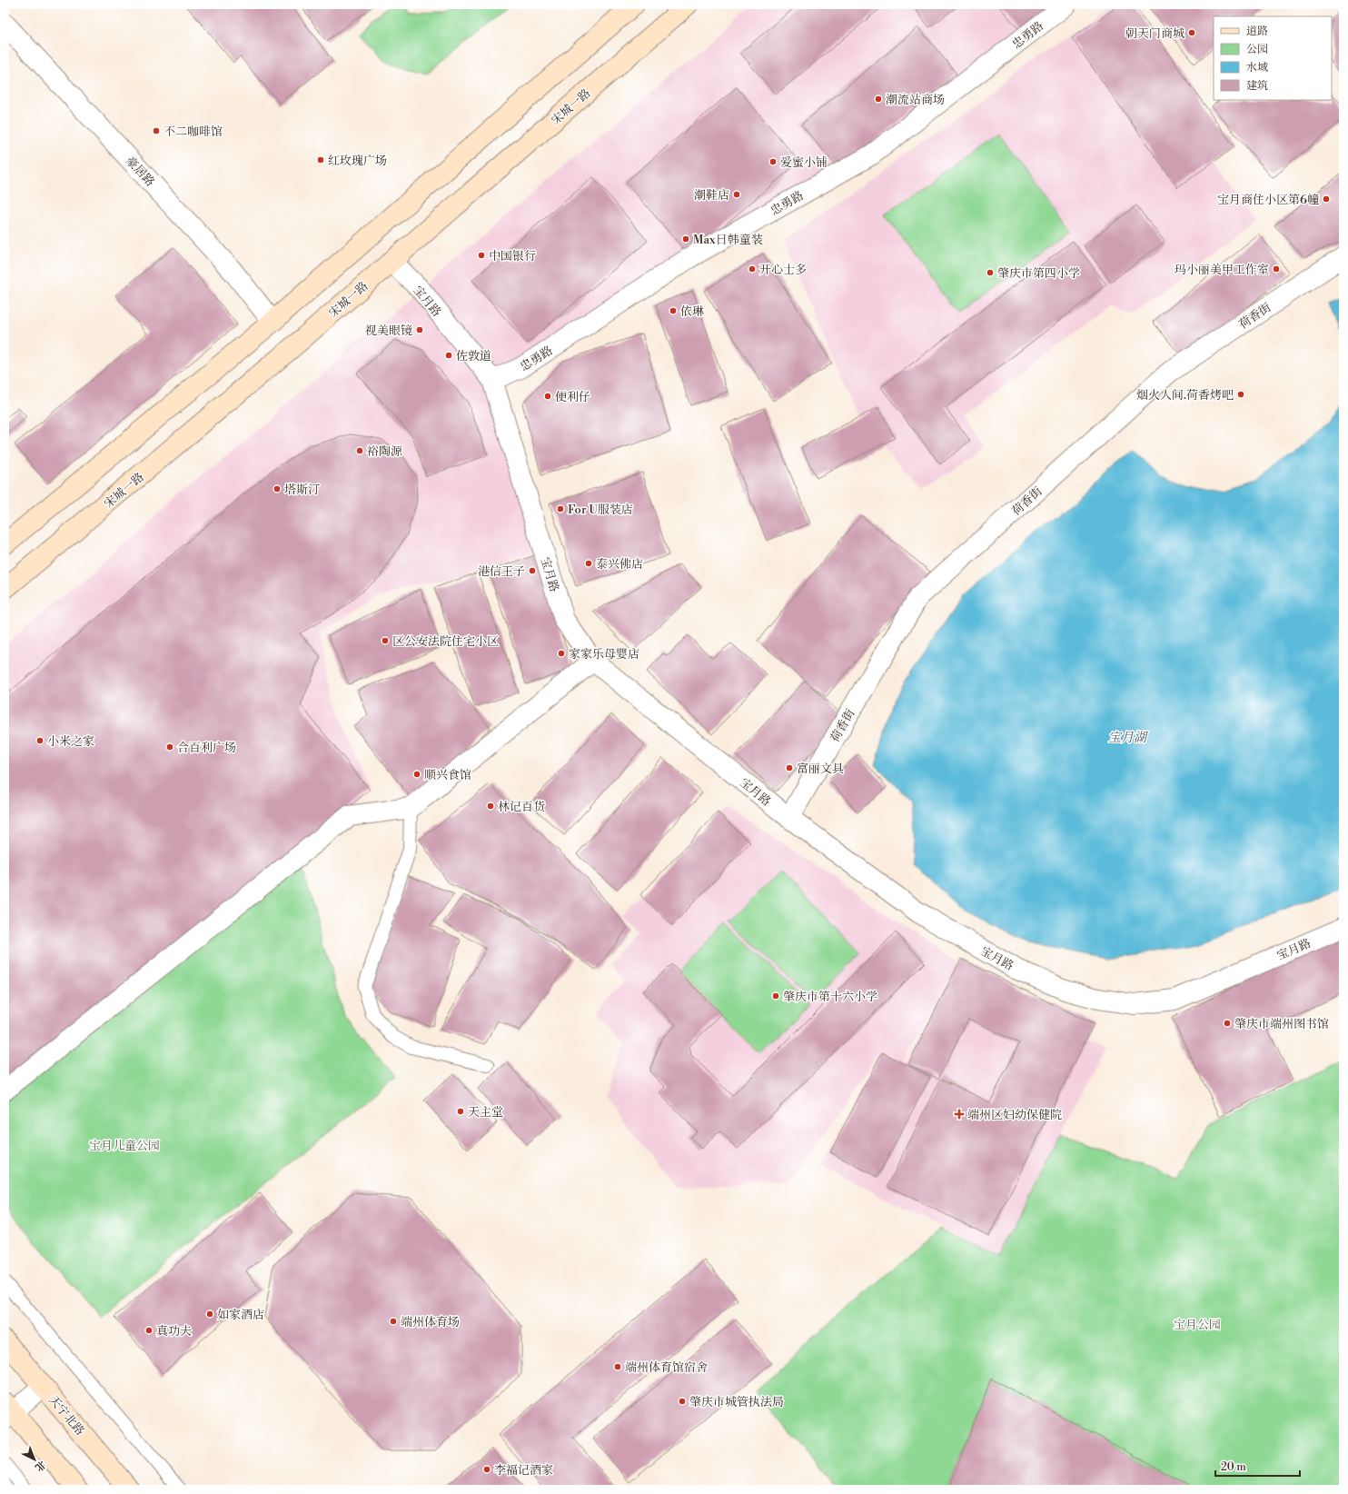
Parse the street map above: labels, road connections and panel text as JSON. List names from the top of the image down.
{
  "streets": {
    "main road": ["宋城一路", "天宁北路"],
    "street": [
      "忠勇路",
      "豪居路",
      "宝月路",
      "荷香街"
    ]
  },
  "crossings": [
    ["忠勇路", "宝月路"],
    ["宋城一路", "宝月路"],
    ["宝月路", "荷香街"]
  ],
  "water": ["宝月湖"],
  "parks": ["宝月儿童公园", "宝月公园"],
  "places": {
    "other": [
      "朝天门商城",
      "潮流站商场",
      "不二咖啡馆",
      "红玫瑰广场",
      "爱蜜小铺",
      "潮鞋店",
      "宝月商住小区第6幢",
      "Max日韩童装",
      "中国银行",
      "开心士多",
      "玛小丽美甲工作室",
      "肇庆市第四小学",
      "依琳",
      "视美眼镜",
      "佐敦道",
      "烟火人间.荷香烤吧",
      "便利仔",
      "裕陶源",
      "塔斯汀",
      "For U服装店",
      "泰兴佛店",
      "港信王子",
      "区公安法院住宅小区",
      "家家乐母婴店",
      "小米之家",
      "合百利广场",
      "富丽文具",
      "顺兴食馆",
      "林记百货",
      "肇庆市第十六小学",
      "肇庆市端州图书馆",
      "天主堂",
      "如家酒店",
      "端州体育场",
      "真功夫",
      "端州体育馆宿舍",
      "肇庆市城管执法局",
      "李福记酒家"
    ],
    "health": ["端州区妇幼保健院"]
  },
  "legend": [
    "道路",
    "公园",
    "水域",
    "建筑"
  ],
  "scale_bar": "20 m",
  "north": "bottom right"
}
